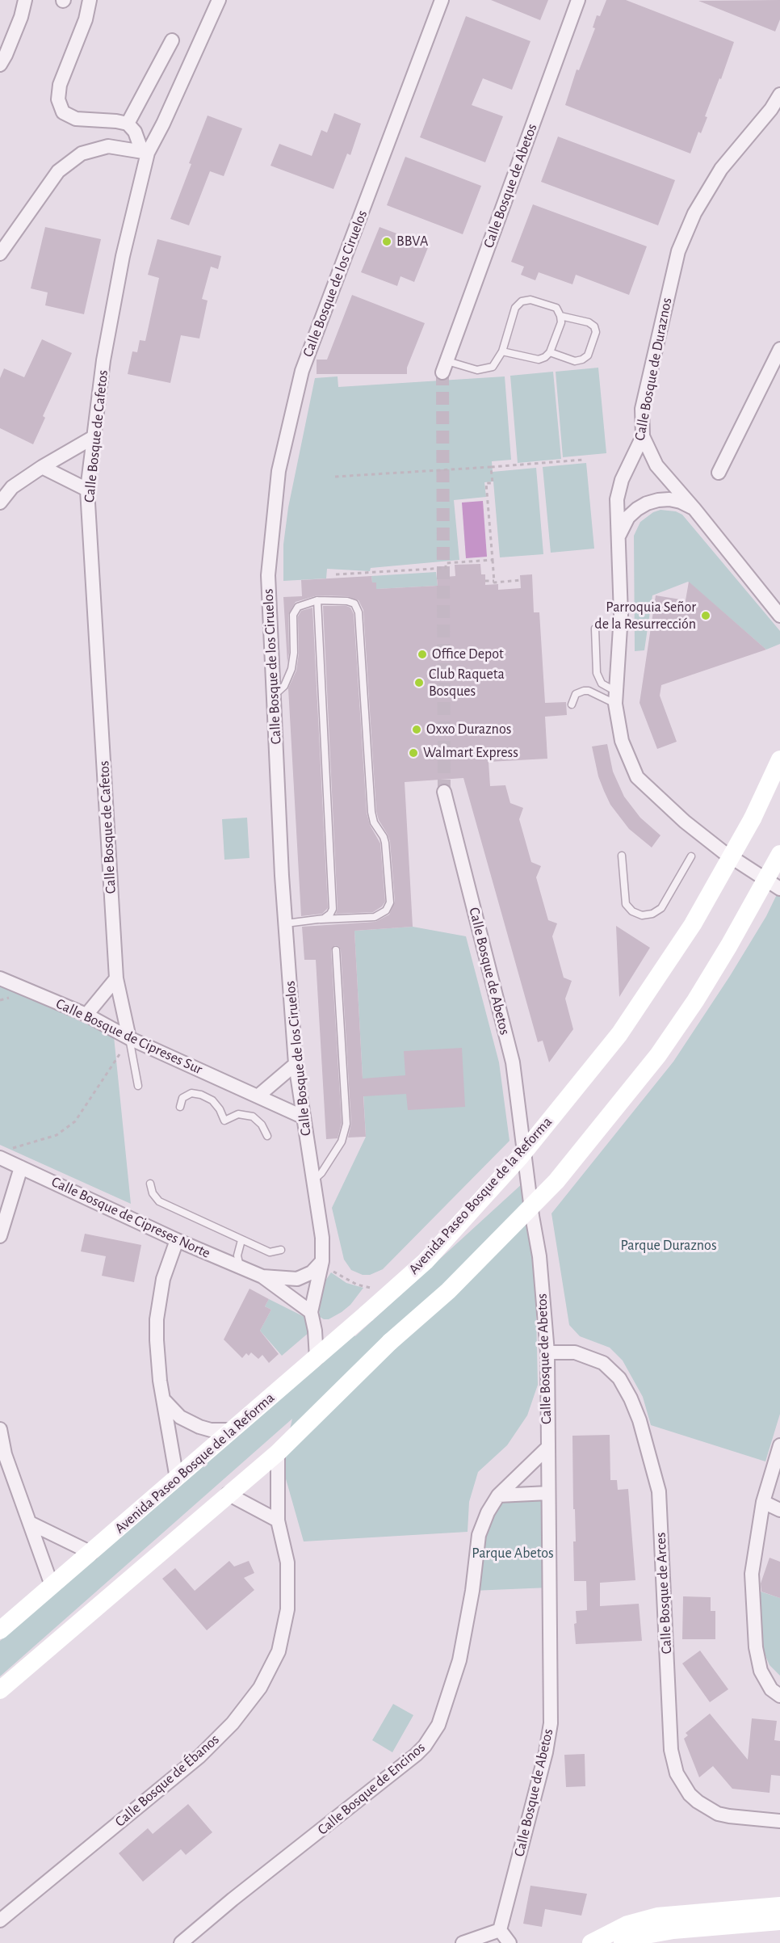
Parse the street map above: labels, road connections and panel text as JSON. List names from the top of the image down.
{
  "streets": {
    "main road": ["Avenida Paseo Bosque de la Reforma"],
    "street": [
      "Calle Bosque de Abetos",
      "Calle Bosque de los Ciruelos",
      "Calle Bosque de Duraznos",
      "Calle Bosque de Cafetos",
      "Calle Bosque de Cipreses Sur",
      "Calle Bosque de Cipreses Norte",
      "Calle Bosque de Arces",
      "Calle Bosque de Ébanos",
      "Calle Bosque de Encinos"
    ]
  },
  "crossings": [
    ["Calle Bosque de Abetos", "Calle Bosque de Arces"],
    ["Calle Bosque de Abetos", "Calle Bosque de Encinos"],
    ["Calle Bosque de los Ciruelos", "Calle Bosque de Cipreses Sur"],
    ["Calle Bosque de los Ciruelos", "Avenida Paseo Bosque de la Reforma"],
    ["Calle Bosque de los Ciruelos", "Calle Bosque de Cipreses Norte"],
    ["Calle Bosque de Cafetos", "Calle Bosque de Cipreses Sur"]
  ],
  "parks": ["Parque Duraznos", "Parque Abetos"],
  "places": [
    "BBVA",
    "Parroquia Señor de la Resurrección",
    "Office Depot",
    "Club Raqueta Bosques",
    "Oxxo Duraznos",
    "Walmart Express"
  ]
}
